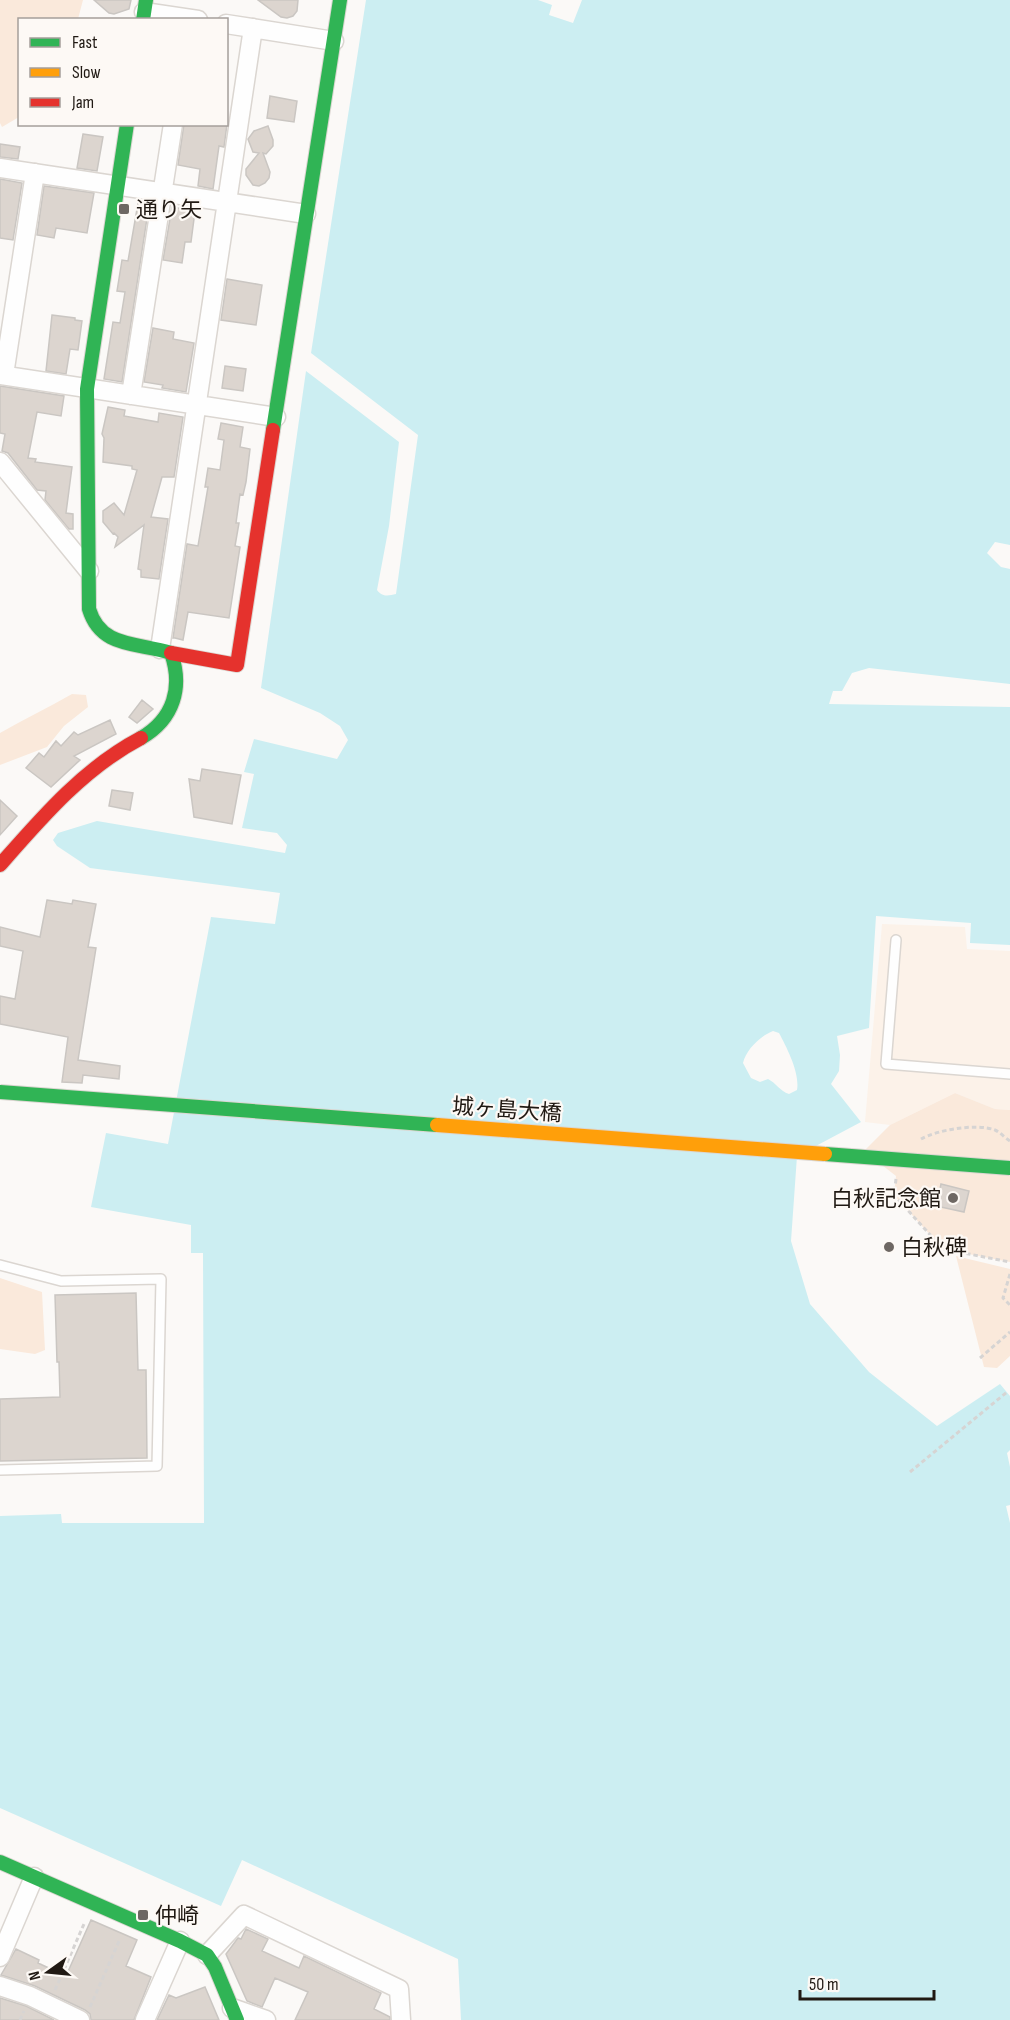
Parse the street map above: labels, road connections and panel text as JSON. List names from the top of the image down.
{
  "streets": {
    "street": ["城ヶ島大橋"]
  },
  "places": {
    "transit": ["通り矢", "仲崎"],
    "other": ["白秋記念館", "白秋碑"]
  },
  "legend": ["Fast", "Slow", "Jam"],
  "scale_bar": "50 m",
  "north": "left"
}
